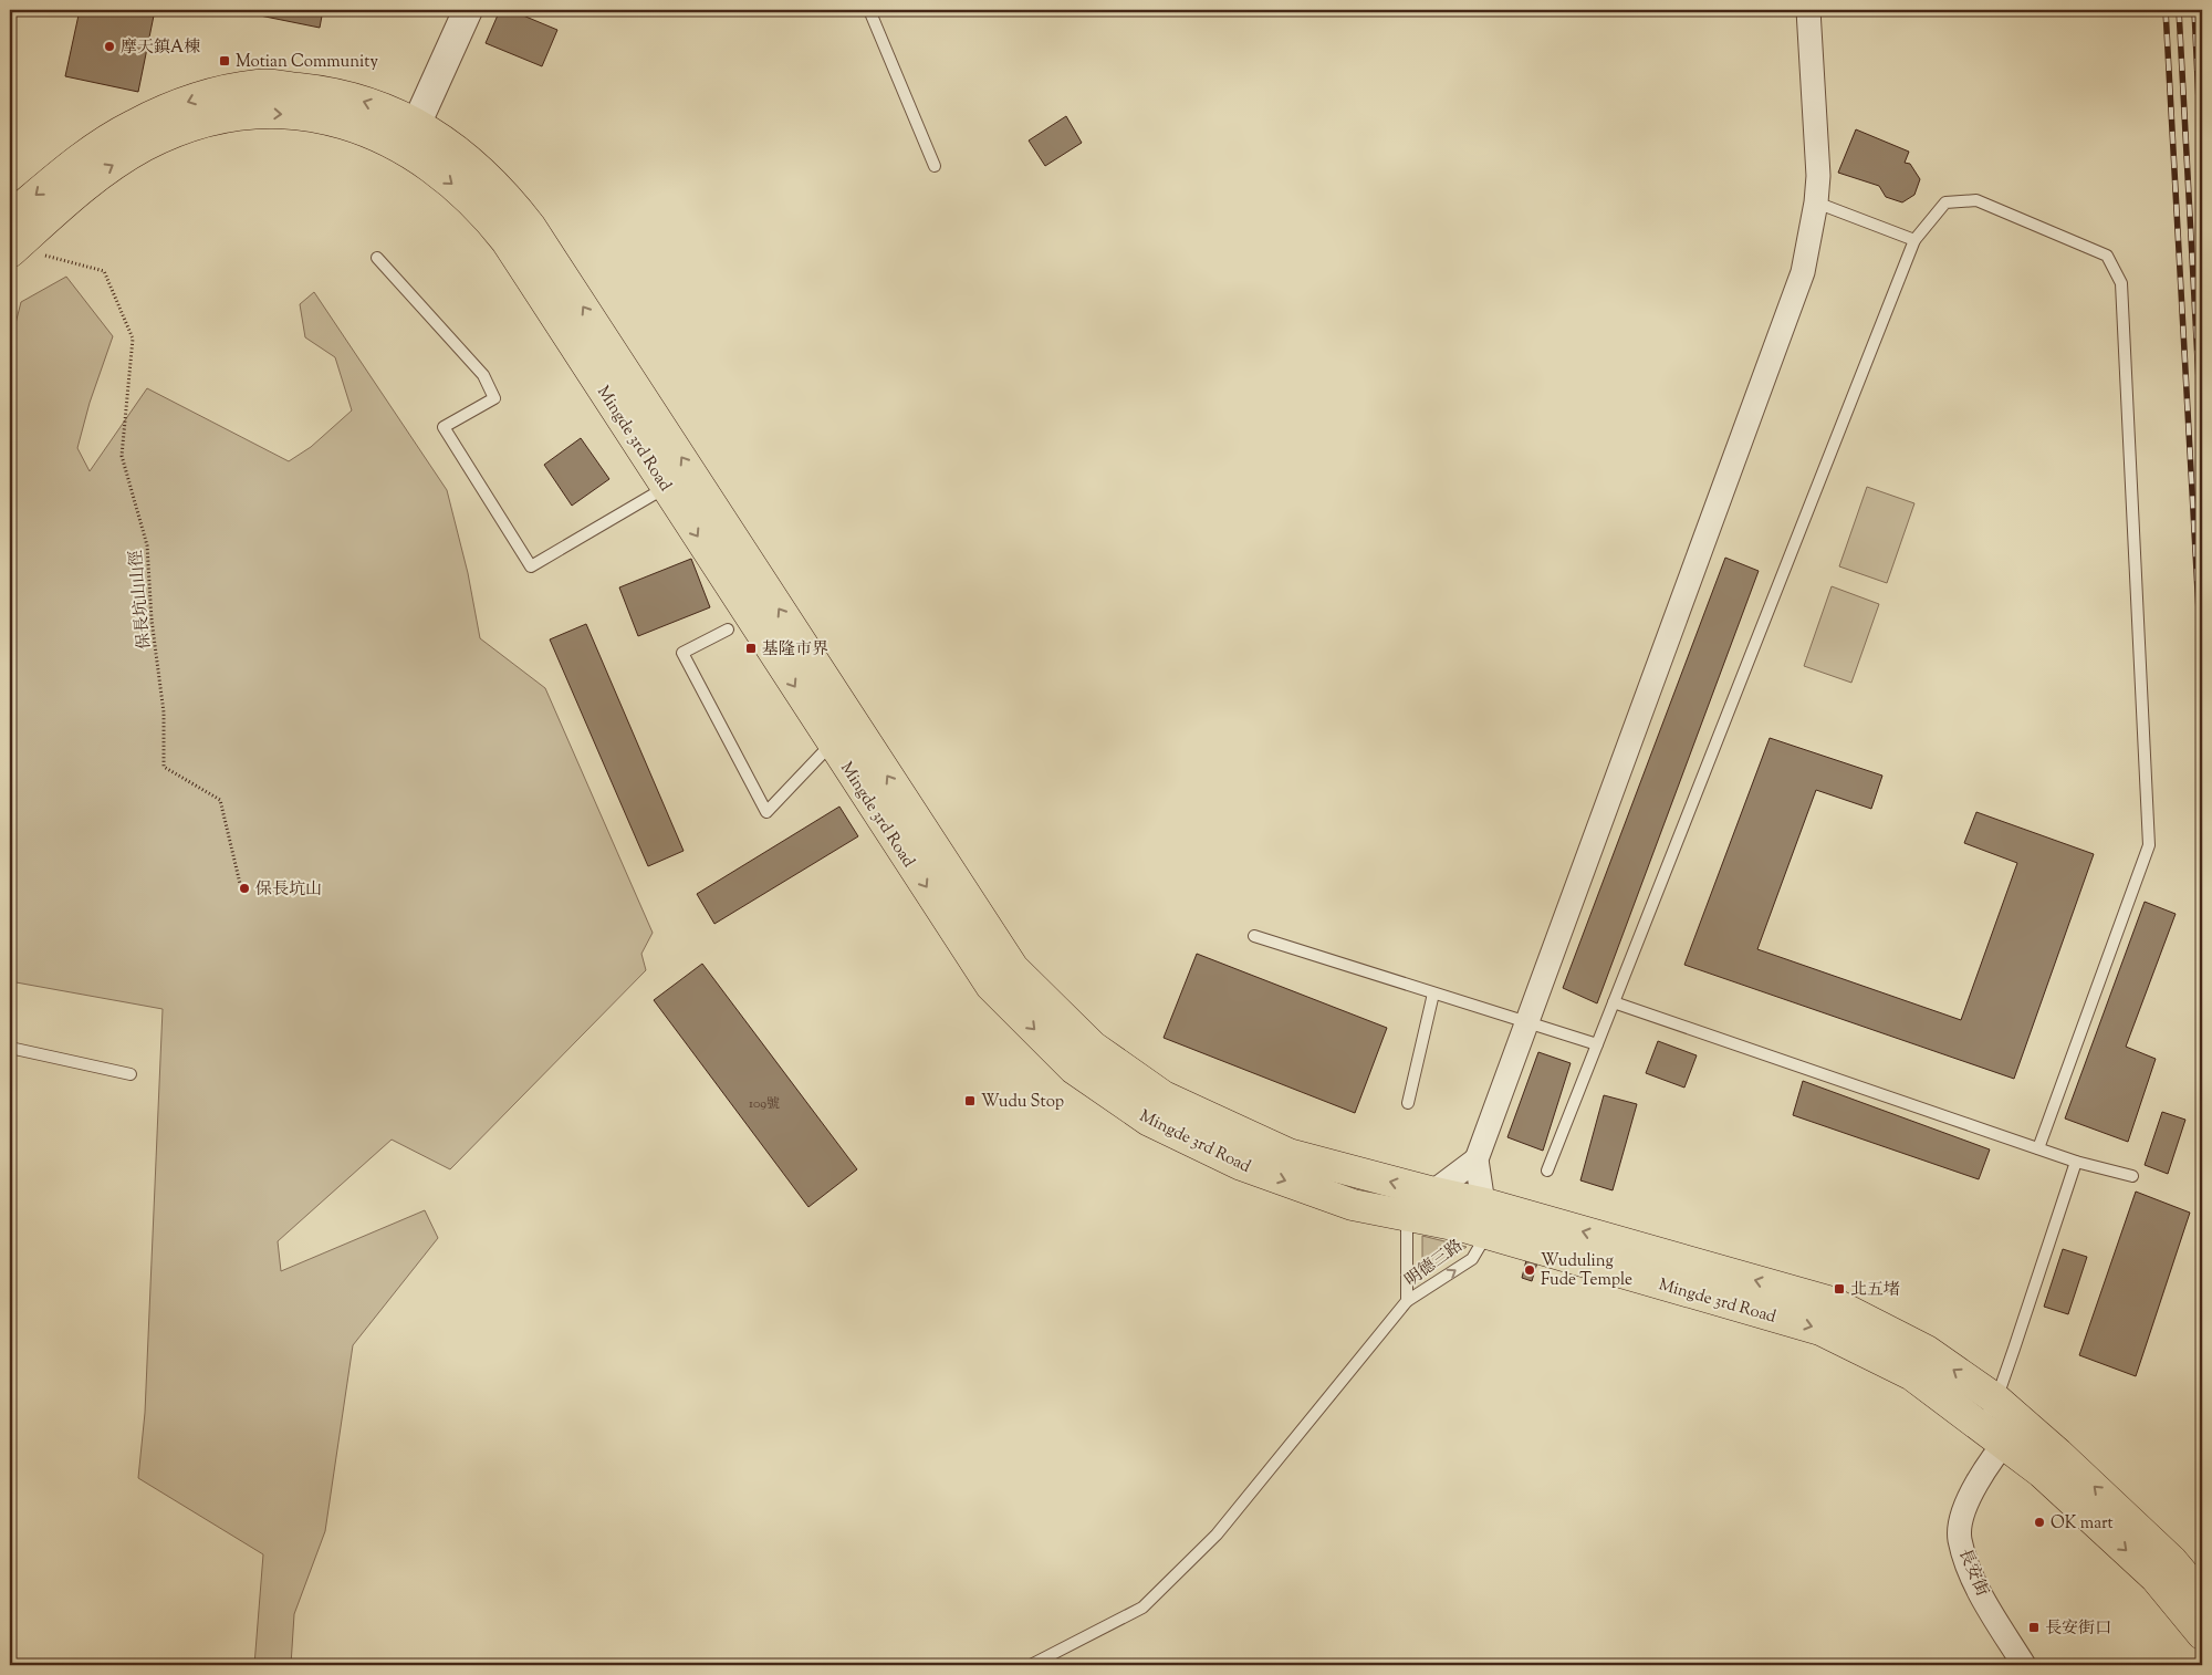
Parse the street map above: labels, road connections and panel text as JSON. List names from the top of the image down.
{
  "streets": {
    "main road": ["Mingde 3rd Road"],
    "street": ["長安街"],
    "lane": ["明德三路"],
    "path": ["保長坑山山徑"]
  },
  "crossings": [
    ["Mingde 3rd Road", "明德三路"],
    ["Mingde 3rd Road", "長安街"]
  ],
  "one_way": ["明德三路"],
  "places": {
    "other": [
      "摩天鎮A棟",
      "保長坑山",
      "Wuduling Fude Temple",
      "OK mart"
    ],
    "transit": [
      "Motian Community",
      "基隆市界",
      "Wudu Stop",
      "北五堵",
      "長安街口"
    ]
  },
  "house_numbers": ["109號"]
}
